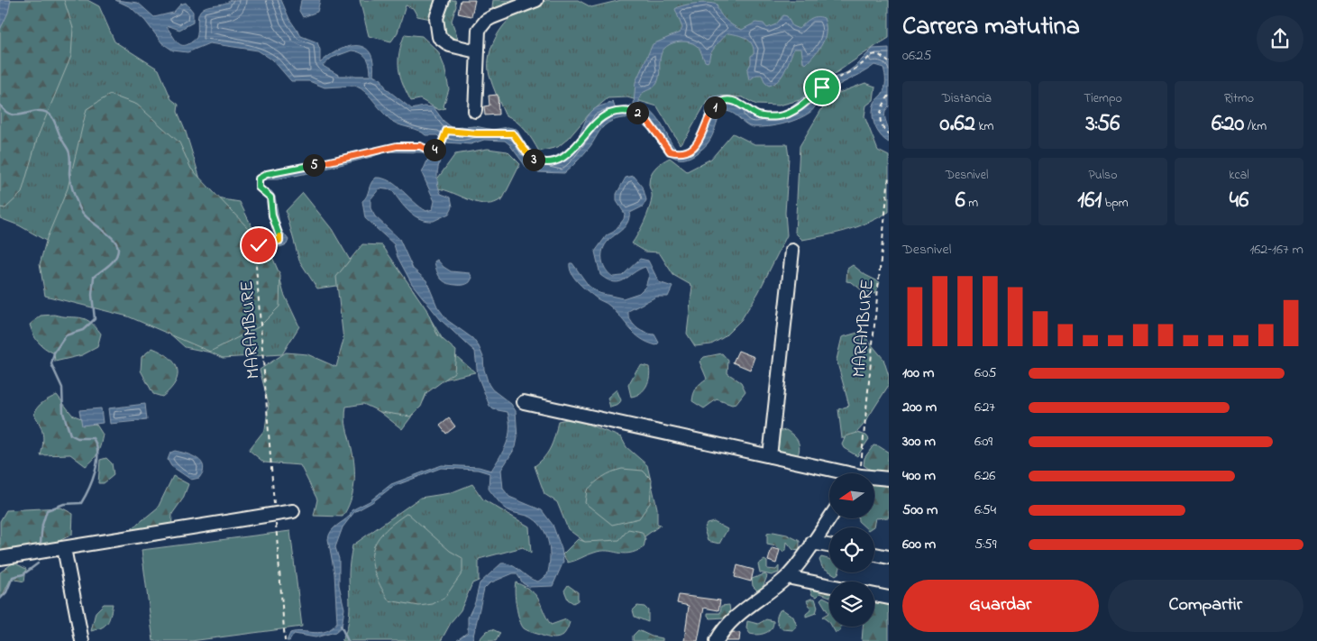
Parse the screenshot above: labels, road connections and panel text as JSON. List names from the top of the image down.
{
  "streets": {
    "path": ["MARAMBURE"]
  },
  "north": "left",
  "page": {
    "heading": ["Carrera matutina", "06:25"],
    "stats": [
      ["Distancia", "0.62 km"],
      ["Tiempo", "3:56"],
      ["Ritmo", "6:20 /km"],
      ["Desnivel", "6 m"],
      ["Pulso", "161 bpm"],
      ["kcal", "46"]
    ],
    "pins": [
      "1",
      "2",
      "4",
      "3",
      "5"
    ],
    "chart": ["Desnivel", "162–167 m"],
    "list": [
      {
        "name": "100 m",
        "note": "6:05"
      },
      {
        "name": "200 m",
        "note": "6:27"
      },
      {
        "name": "300 m",
        "note": "6:09"
      },
      {
        "name": "400 m",
        "note": "6:26"
      },
      {
        "name": "500 m",
        "note": "6:54"
      },
      {
        "name": "600 m",
        "note": "5:59"
      }
    ],
    "buttons": ["Guardar", "Compartir"]
  }
}
